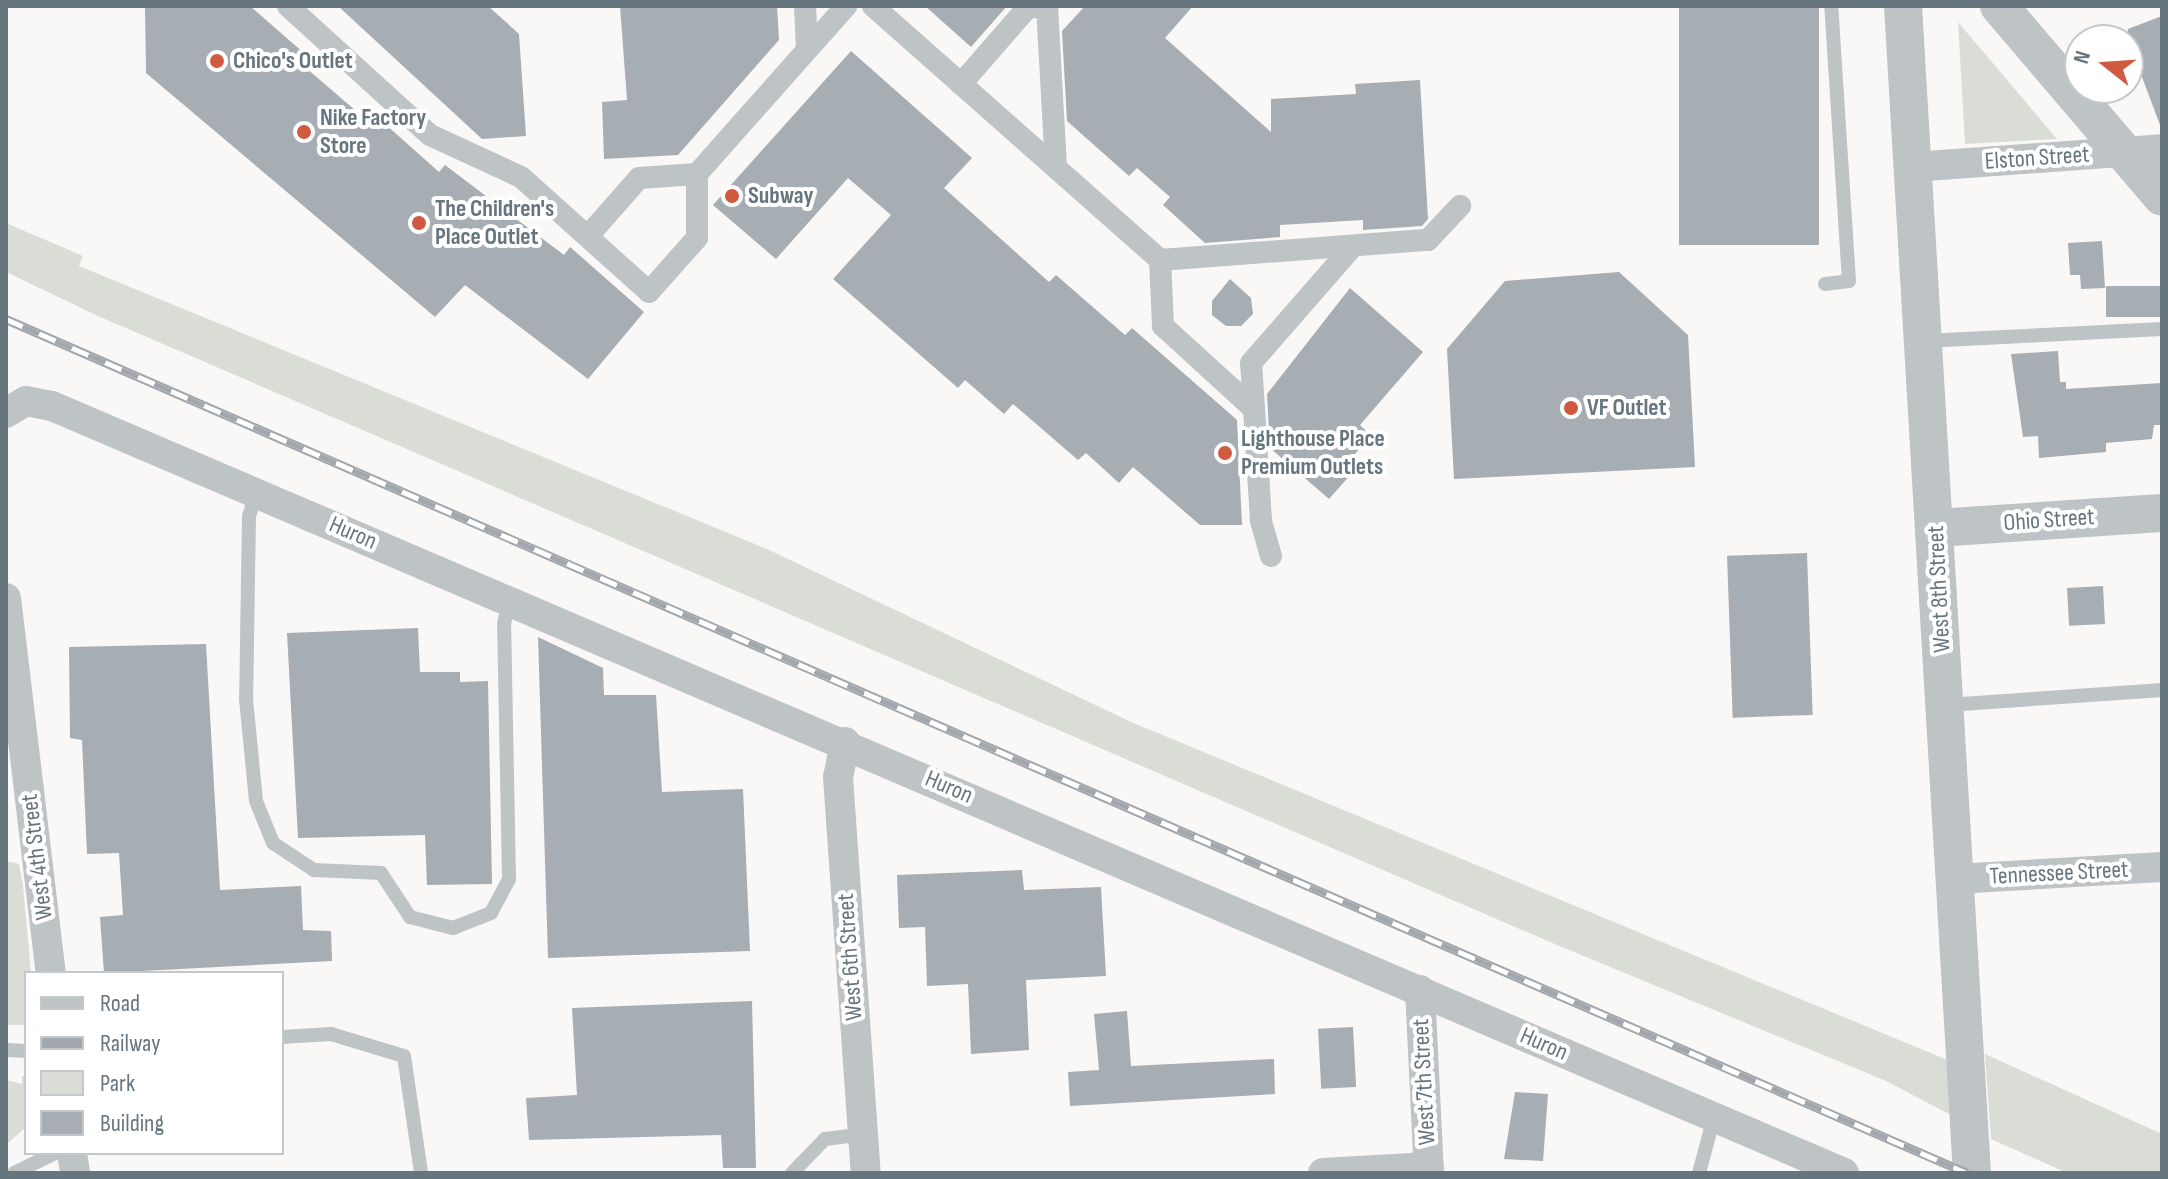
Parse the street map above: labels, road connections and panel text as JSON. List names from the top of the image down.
{
  "streets": {
    "street": [
      "Elston Street",
      "Ohio Street",
      "Huron",
      "West 8th Street",
      "West 4th Street",
      "Tennessee Street",
      "West 6th Street",
      "West 7th Street"
    ]
  },
  "crossings": [
    ["Elston Street", "West 8th Street"],
    ["Ohio Street", "West 8th Street"],
    ["Huron", "West 6th Street"],
    ["Huron", "West 7th Street"],
    ["West 8th Street", "Tennessee Street"]
  ],
  "places": [
    "Chico's Outlet",
    "Nike Factory Store",
    "Subway",
    "The Children's Place Outlet",
    "VF Outlet",
    "Lighthouse Place Premium Outlets"
  ],
  "legend": [
    "Road",
    "Railway",
    "Park",
    "Building"
  ],
  "north": "left"
}
